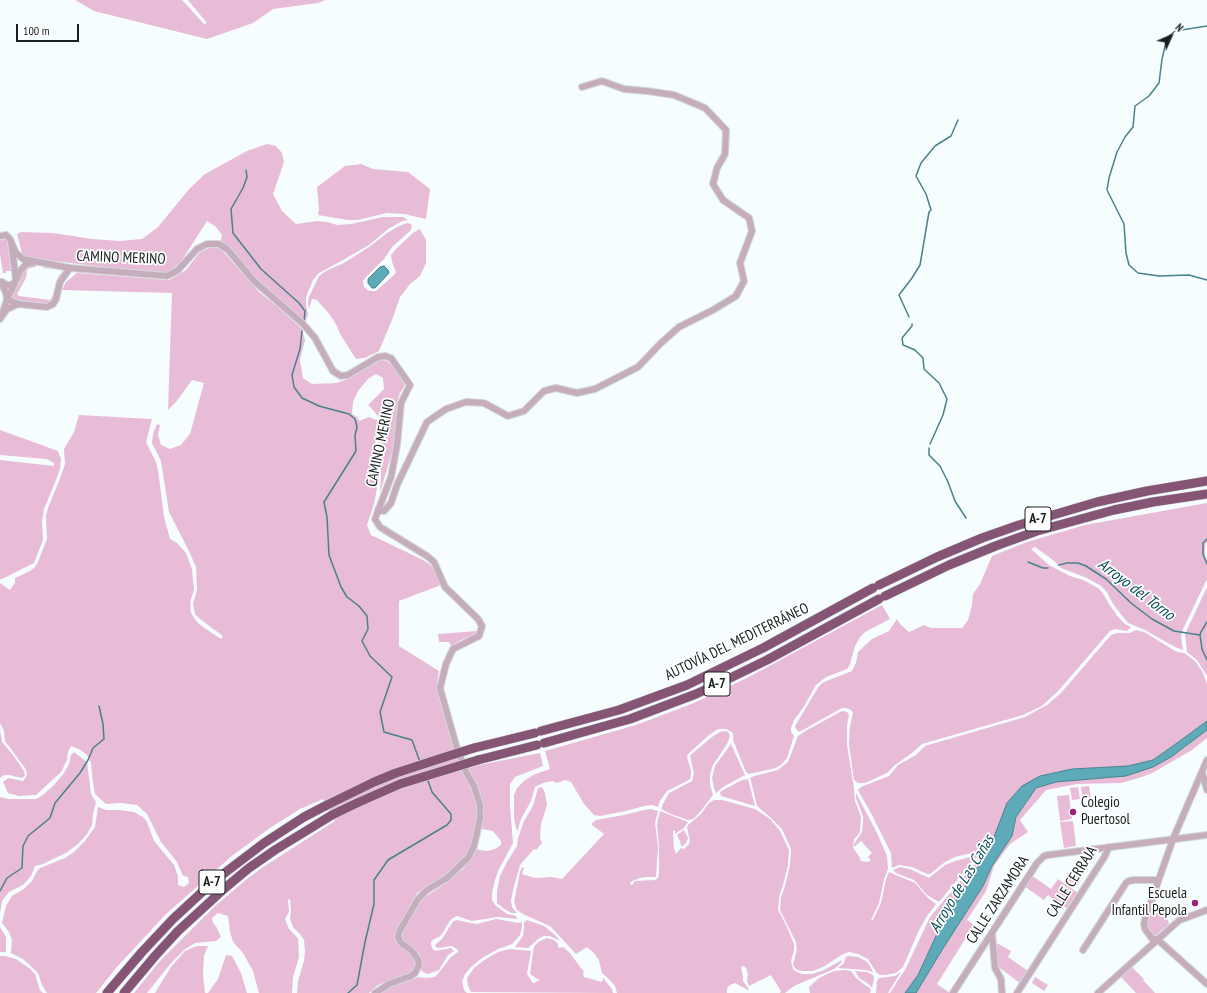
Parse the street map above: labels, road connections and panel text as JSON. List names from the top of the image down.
{
  "streets": {
    "highway": ["A-7", "AUTOVÍA DEL MEDITERRÁNEO"],
    "street": ["CAMINO MERINO", "CALLE CERRAJA", "CALLE ZARZAMORA"]
  },
  "crossings": [
    ["CALLE CERRAJA", "CALLE ZARZAMORA"]
  ],
  "water": ["Arroyo del Torno", "Arroyo de Las Cañas"],
  "places": ["Colegio Puertosol", "Escuela Infantil Pepola"],
  "scale_bar": "100 m",
  "north": "top right"
}
